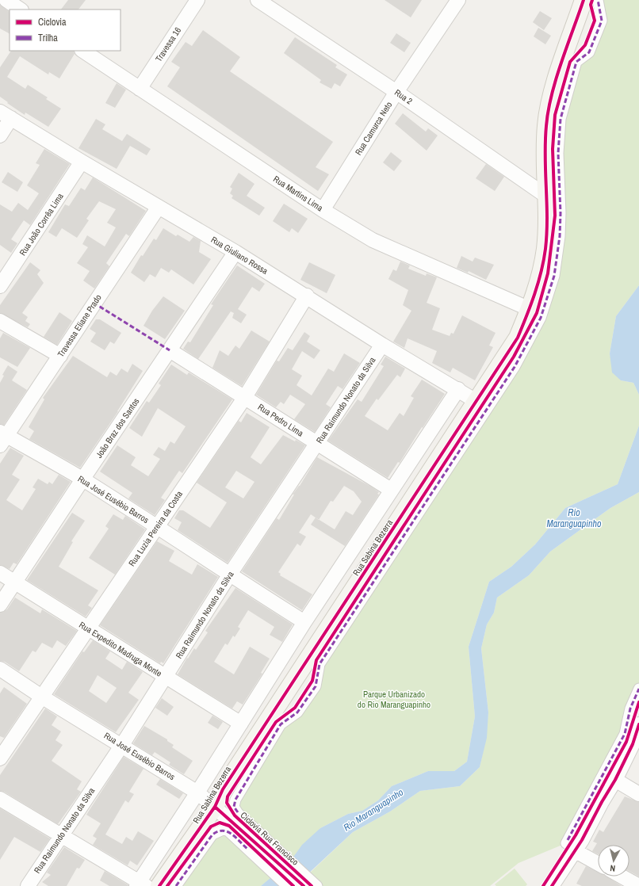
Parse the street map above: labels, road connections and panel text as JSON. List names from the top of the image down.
{
  "streets": {
    "main road": ["Rua Sabina Bezerra"],
    "street": [
      "Travessa 16",
      "Rua 2",
      "Rua Camurca Neto",
      "Rua Martins Lima",
      "Rua João Corrêa Lima",
      "Rua Giuliano Rossa",
      "Travessa Eliane Prado",
      "Rua Raimundo Nonato da Silva",
      "Rua Pedro Lima",
      "João Braz dos Santos",
      "Rua José Eusébio Barros",
      "Rua Luzia Pereira da Costa",
      "Rua Expedito Madruga Monte"
    ],
    "cycle path": ["Ciclovia Rua Francisco"]
  },
  "crossings": [
    ["Travessa 16", "Rua Martins Lima"],
    ["Rua 2", "Rua Camurca Neto"],
    ["Rua 2", "Rua Sabina Bezerra"],
    ["Rua Camurca Neto", "Rua Martins Lima"],
    ["Rua Martins Lima", "Rua Sabina Bezerra"],
    ["Rua João Corrêa Lima", "Rua Giuliano Rossa"],
    ["Rua Giuliano Rossa", "Travessa Eliane Prado"],
    ["Rua Giuliano Rossa", "Rua Raimundo Nonato da Silva"],
    ["Rua Giuliano Rossa", "João Braz dos Santos"],
    ["Rua Giuliano Rossa", "Rua Luzia Pereira da Costa"],
    ["Rua Giuliano Rossa", "Rua Sabina Bezerra"],
    ["Travessa Eliane Prado", "Rua José Eusébio Barros"],
    ["Rua Raimundo Nonato da Silva", "Rua Pedro Lima"],
    ["Rua Raimundo Nonato da Silva", "Rua José Eusébio Barros"],
    ["Rua Raimundo Nonato da Silva", "Rua Expedito Madruga Monte"],
    ["Rua Pedro Lima", "João Braz dos Santos"],
    ["Rua Pedro Lima", "Rua Luzia Pereira da Costa"],
    ["João Braz dos Santos", "Rua José Eusébio Barros"],
    ["João Braz dos Santos", "Rua Expedito Madruga Monte"],
    ["Rua José Eusébio Barros", "Rua Luzia Pereira da Costa"],
    ["Rua José Eusébio Barros", "Rua Sabina Bezerra"],
    ["Rua Luzia Pereira da Costa", "Rua Expedito Madruga Monte"]
  ],
  "water": ["Rio Maranguapinho"],
  "parks": ["Parque Urbanizado do Rio Maranguapinho"],
  "legend": ["Ciclovia", "Trilha"],
  "north": "bottom"
}
